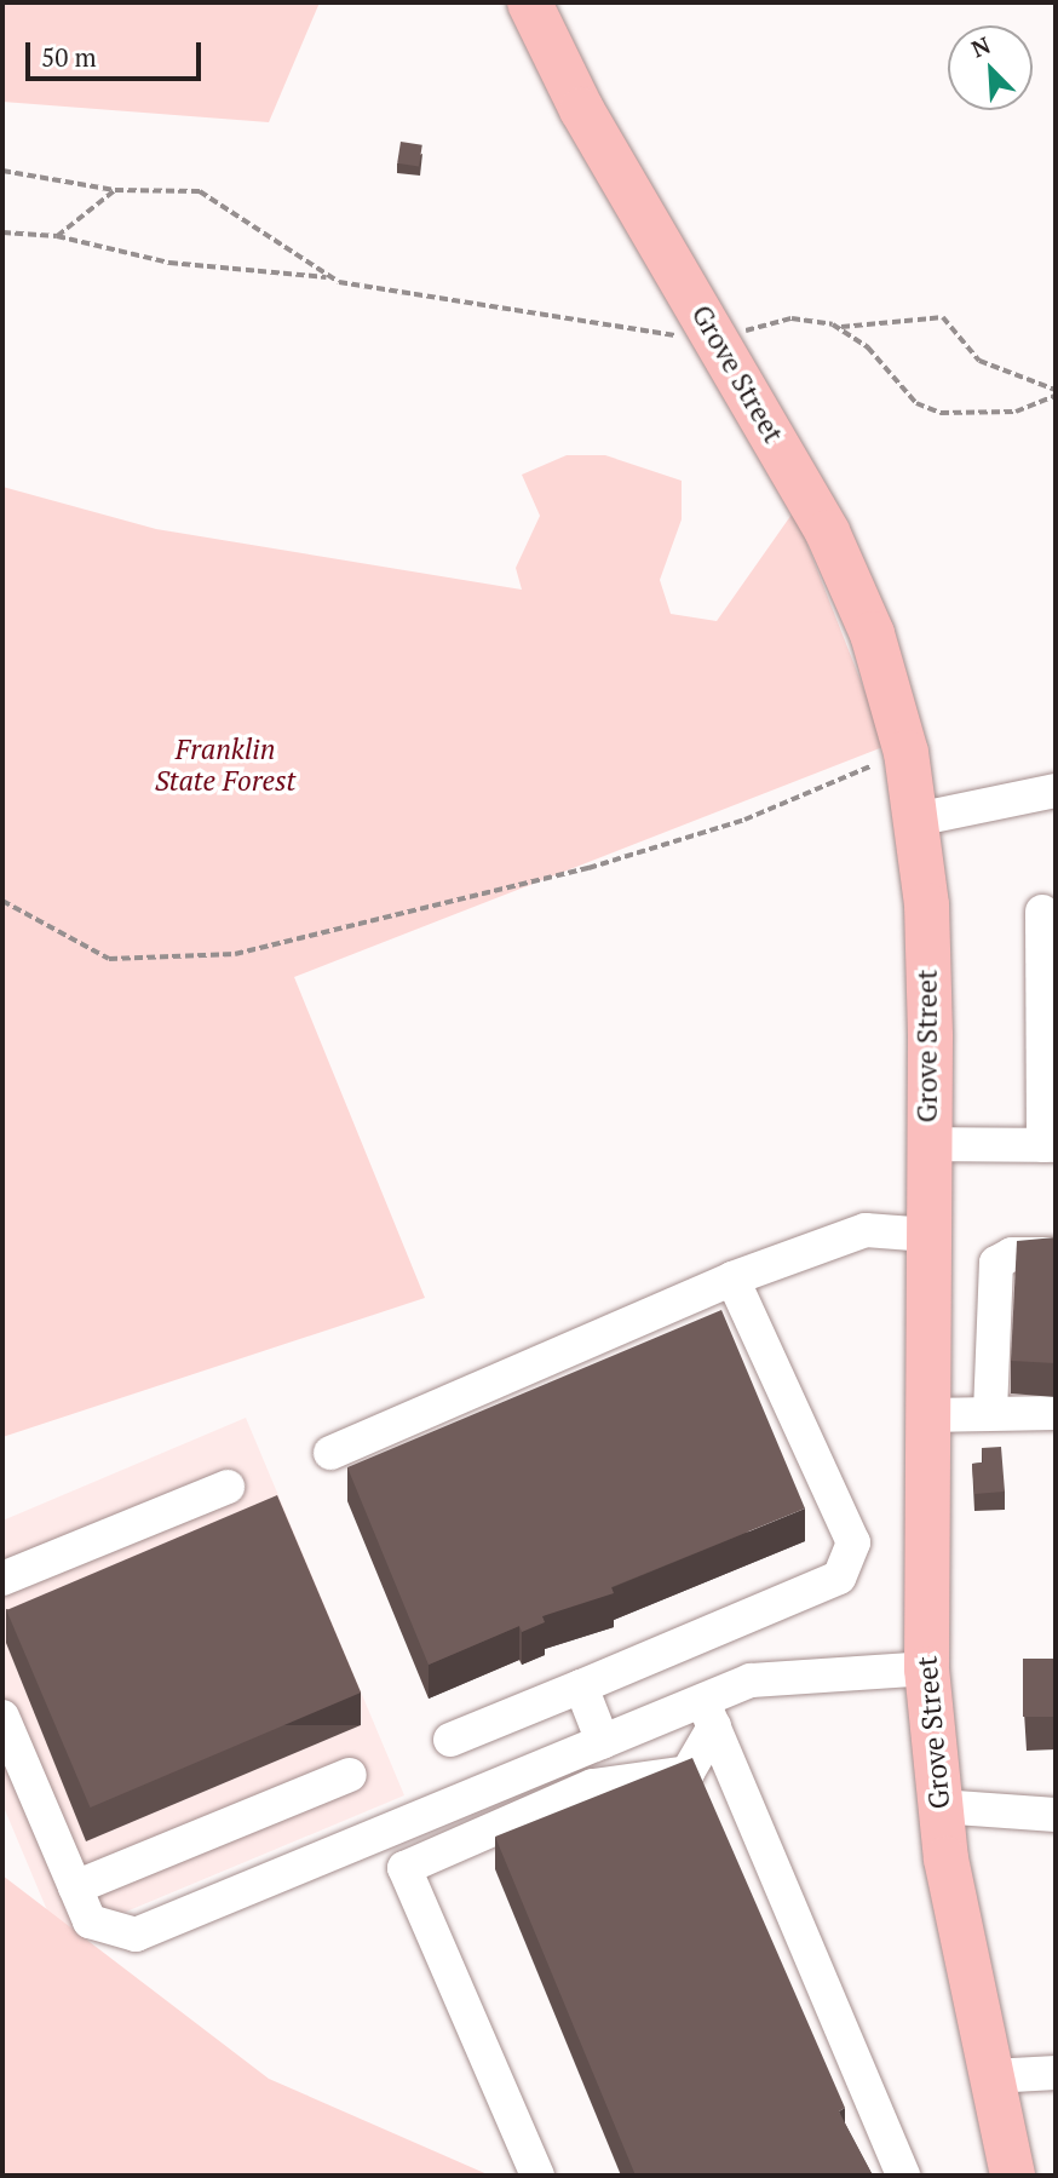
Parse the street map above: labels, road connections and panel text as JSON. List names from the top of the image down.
{
  "streets": {
    "main road": ["Grove Street"]
  },
  "parks": ["Franklin State Forest"],
  "scale_bar": "50 m",
  "north": "top left"
}
